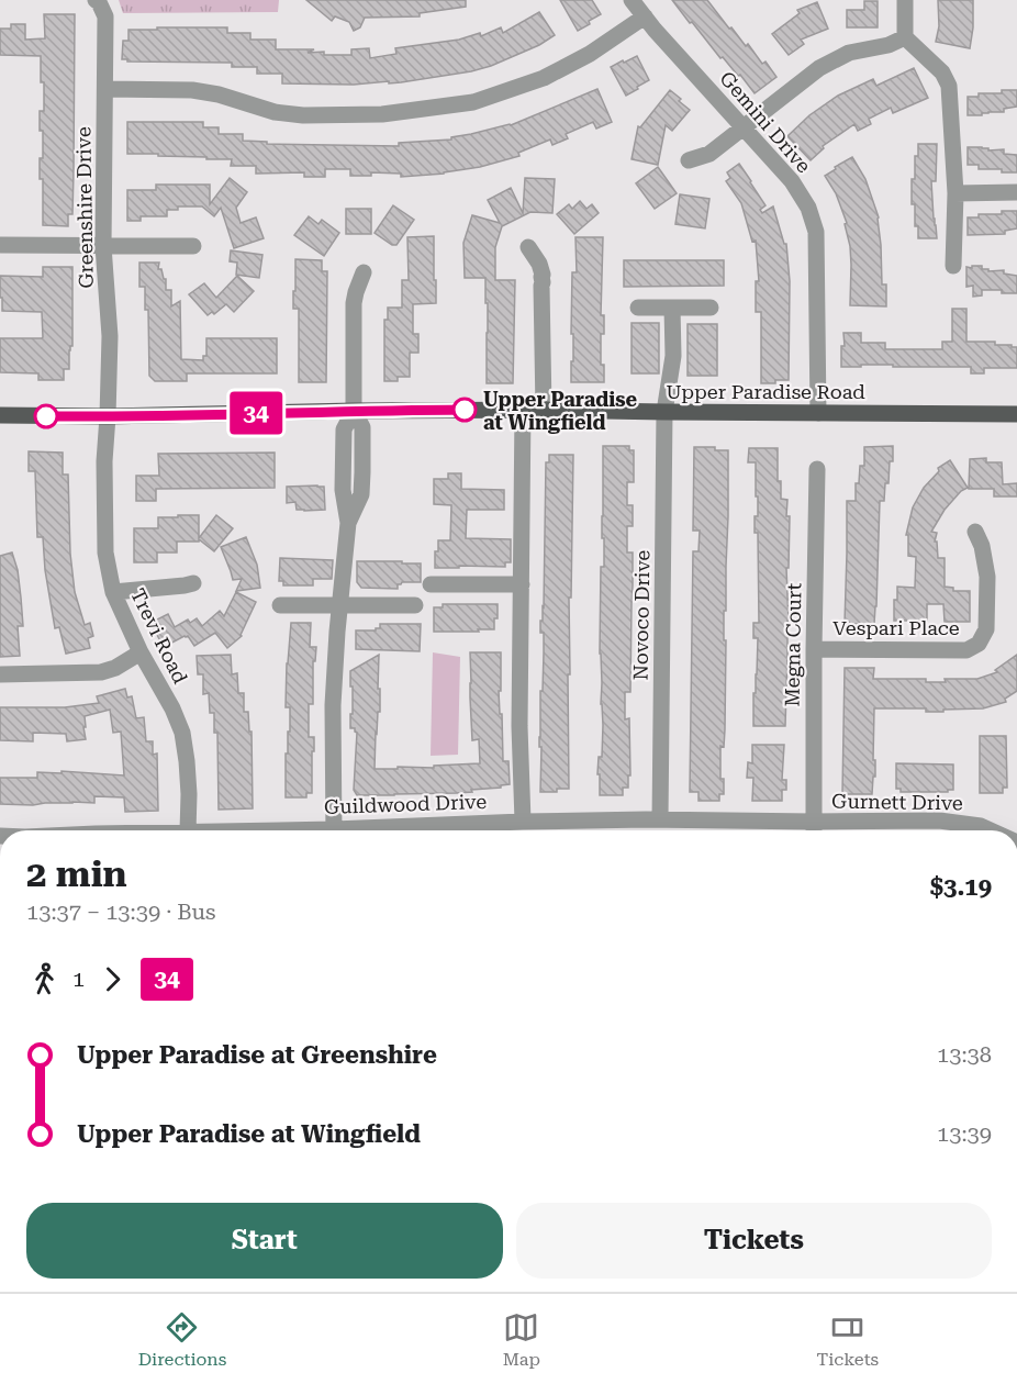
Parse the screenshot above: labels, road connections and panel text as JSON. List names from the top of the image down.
{
  "streets": {
    "main road": ["Upper Paradise Road"],
    "street": [
      "Gemini Drive",
      "Greenshire Drive",
      "Novoco Drive",
      "Vespari Place",
      "Trevi Road",
      "Megna Court",
      "Gurnett Drive",
      "Guildwood Drive"
    ]
  },
  "crossings": [
    ["Gemini Drive", "Upper Paradise Road"],
    ["Greenshire Drive", "Upper Paradise Road"],
    ["Greenshire Drive", "Trevi Road"],
    ["Upper Paradise Road", "Novoco Drive"],
    ["Upper Paradise Road", "Trevi Road"],
    ["Novoco Drive", "Guildwood Drive"],
    ["Vespari Place", "Megna Court"],
    ["Megna Court", "Gurnett Drive"],
    ["Megna Court", "Guildwood Drive"],
    ["Gurnett Drive", "Guildwood Drive"]
  ],
  "places": ["Upper Paradise at Wingfield"],
  "lines": ["bus line 34"],
  "page": {
    "on_map": "34",
    "heading": ["2 min", "13:37 – 13:39 · Bus", "$3.19"],
    "legs": ["1", "34"],
    "list": [
      {
        "name": "Upper Paradise at Greenshire",
        "value": "13:38"
      },
      {
        "name": "Upper Paradise at Wingfield",
        "value": "13:39"
      }
    ],
    "buttons": ["Start", "Tickets"],
    "tabs": ["Directions", "Map", "Tickets"]
  }
}
